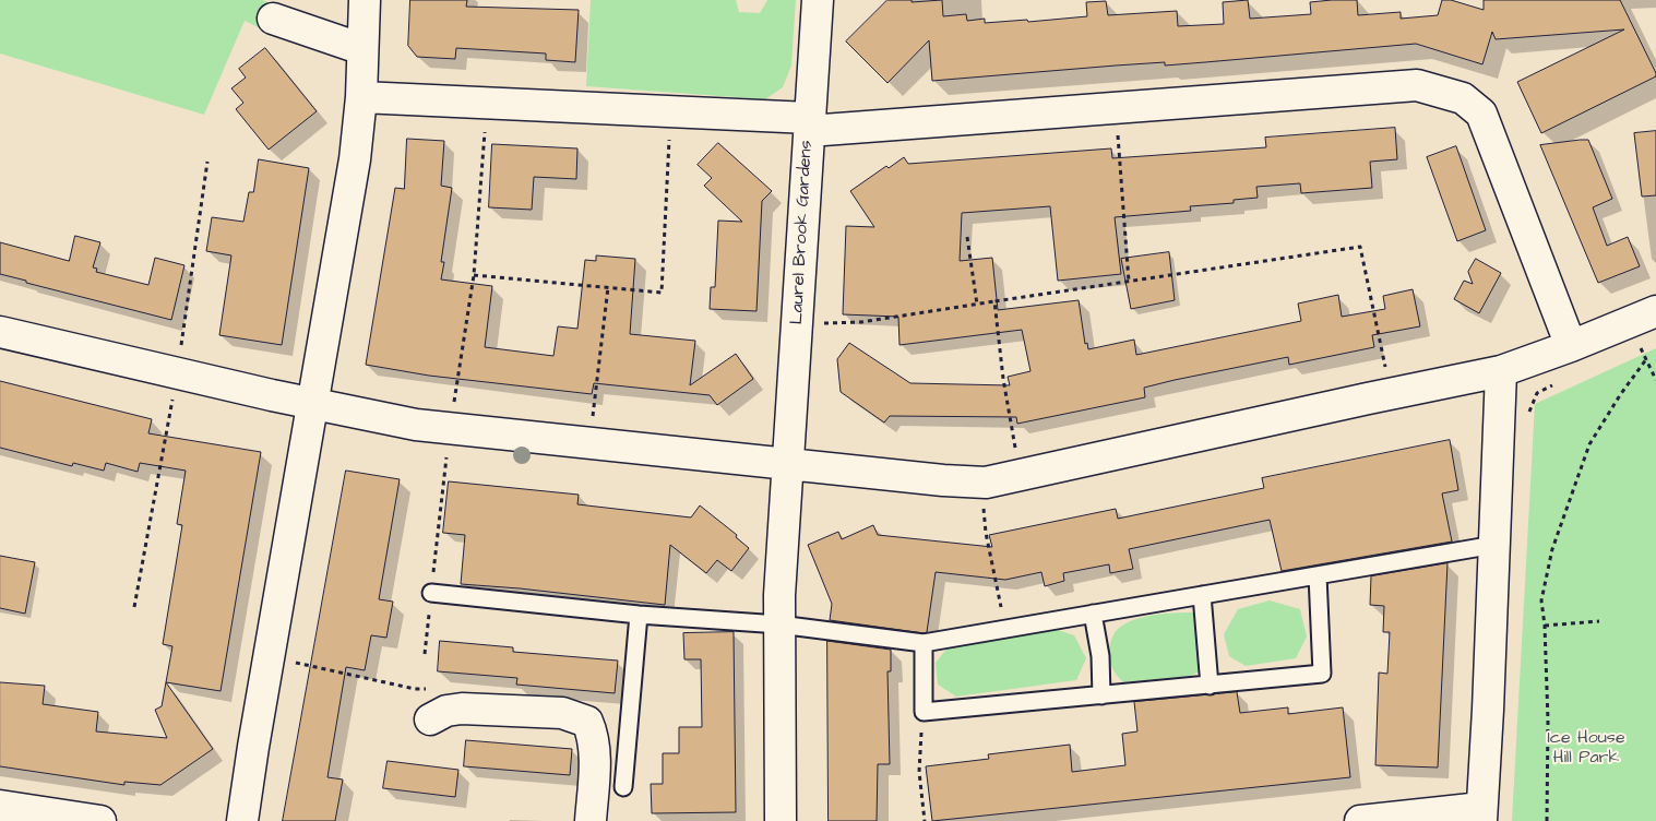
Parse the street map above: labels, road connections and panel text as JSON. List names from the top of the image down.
{
  "streets": {
    "street": ["Laurel Brook Gardens"]
  },
  "parks": ["Ice House Hill Park"]
}
